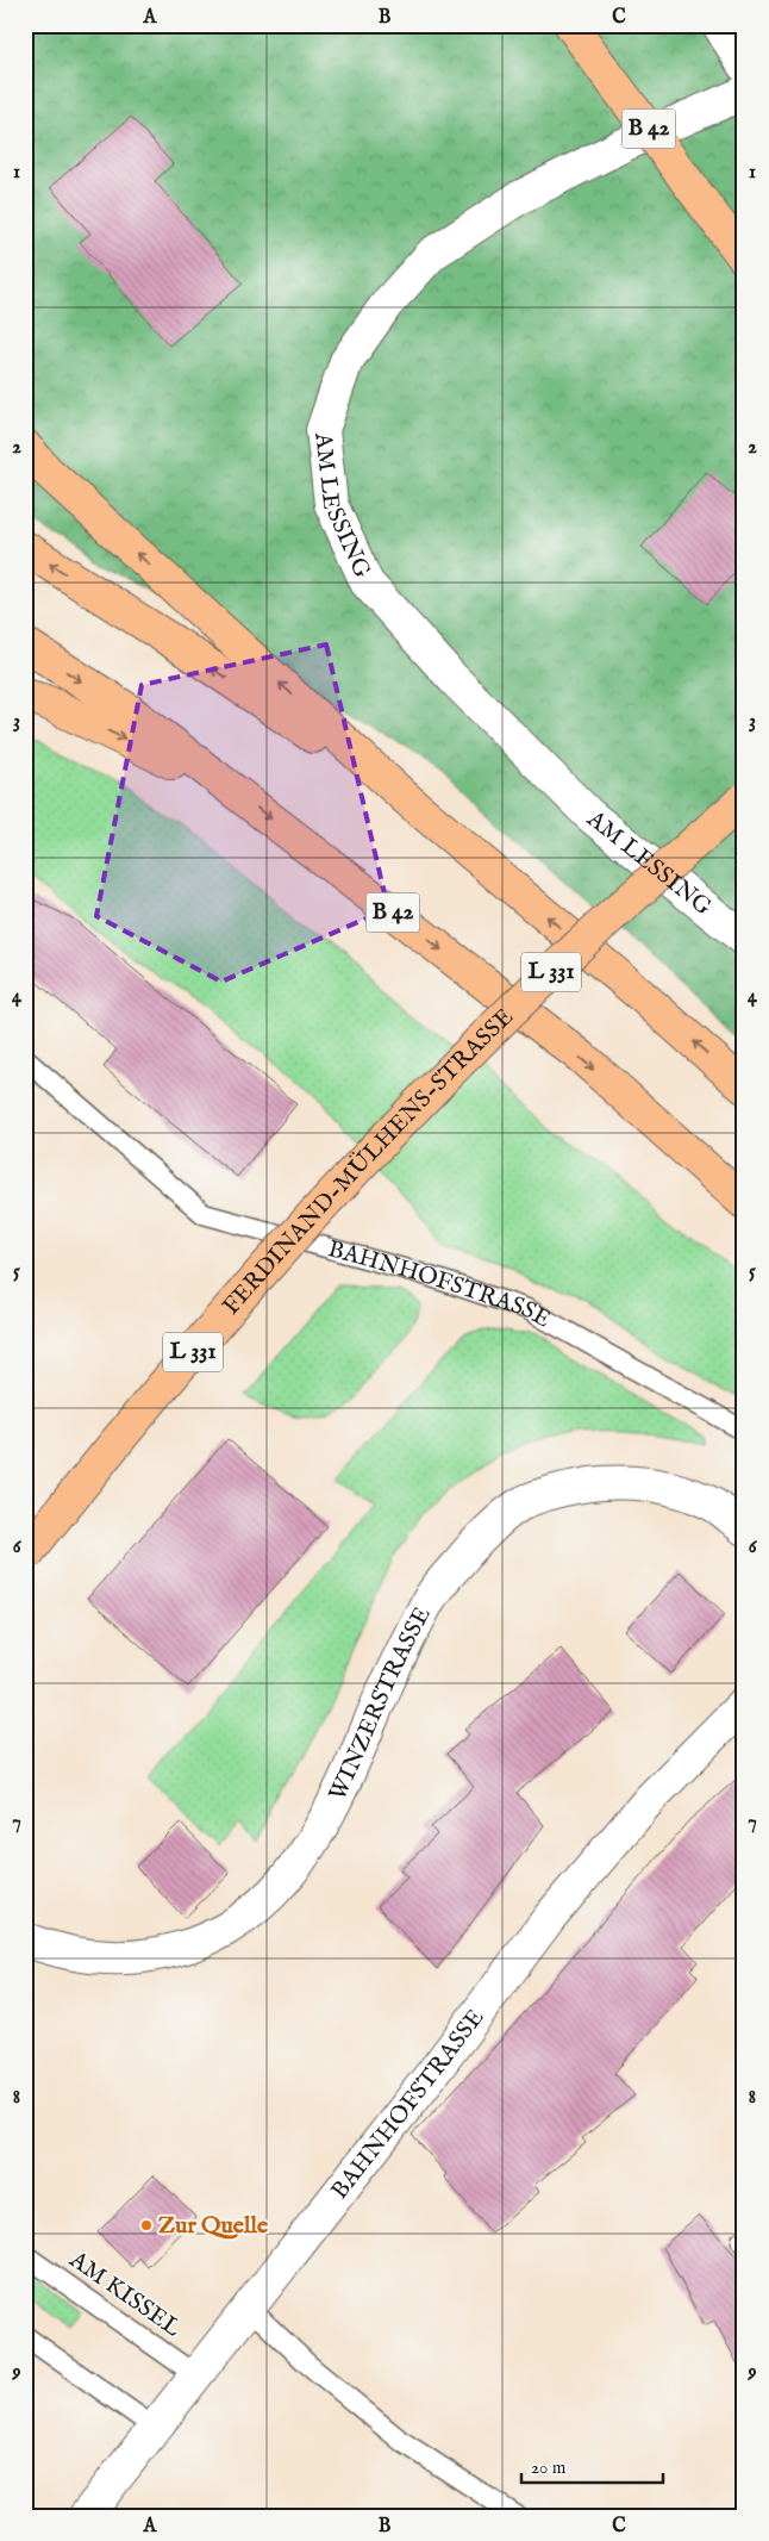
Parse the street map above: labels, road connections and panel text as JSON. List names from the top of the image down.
{
  "streets": {
    "main road": ["B 42", "L 331", "FERDINAND-MÜLHENS-STRASSE"],
    "street": ["AM LESSING", "BAHNHOFSTRASSE", "WINZERSTRASSE"],
    "lane": ["AM KISSEL"]
  },
  "crossings": [
    ["BAHNHOFSTRASSE", "AM KISSEL"]
  ],
  "places": ["Zur Quelle"],
  "scale_bar": "20 m",
  "grid": {
    "columns": ["A", "B", "C"],
    "rows": [
      "1",
      "2",
      "3",
      "4",
      "5",
      "6",
      "7",
      "8",
      "9"
    ]
  }
}
